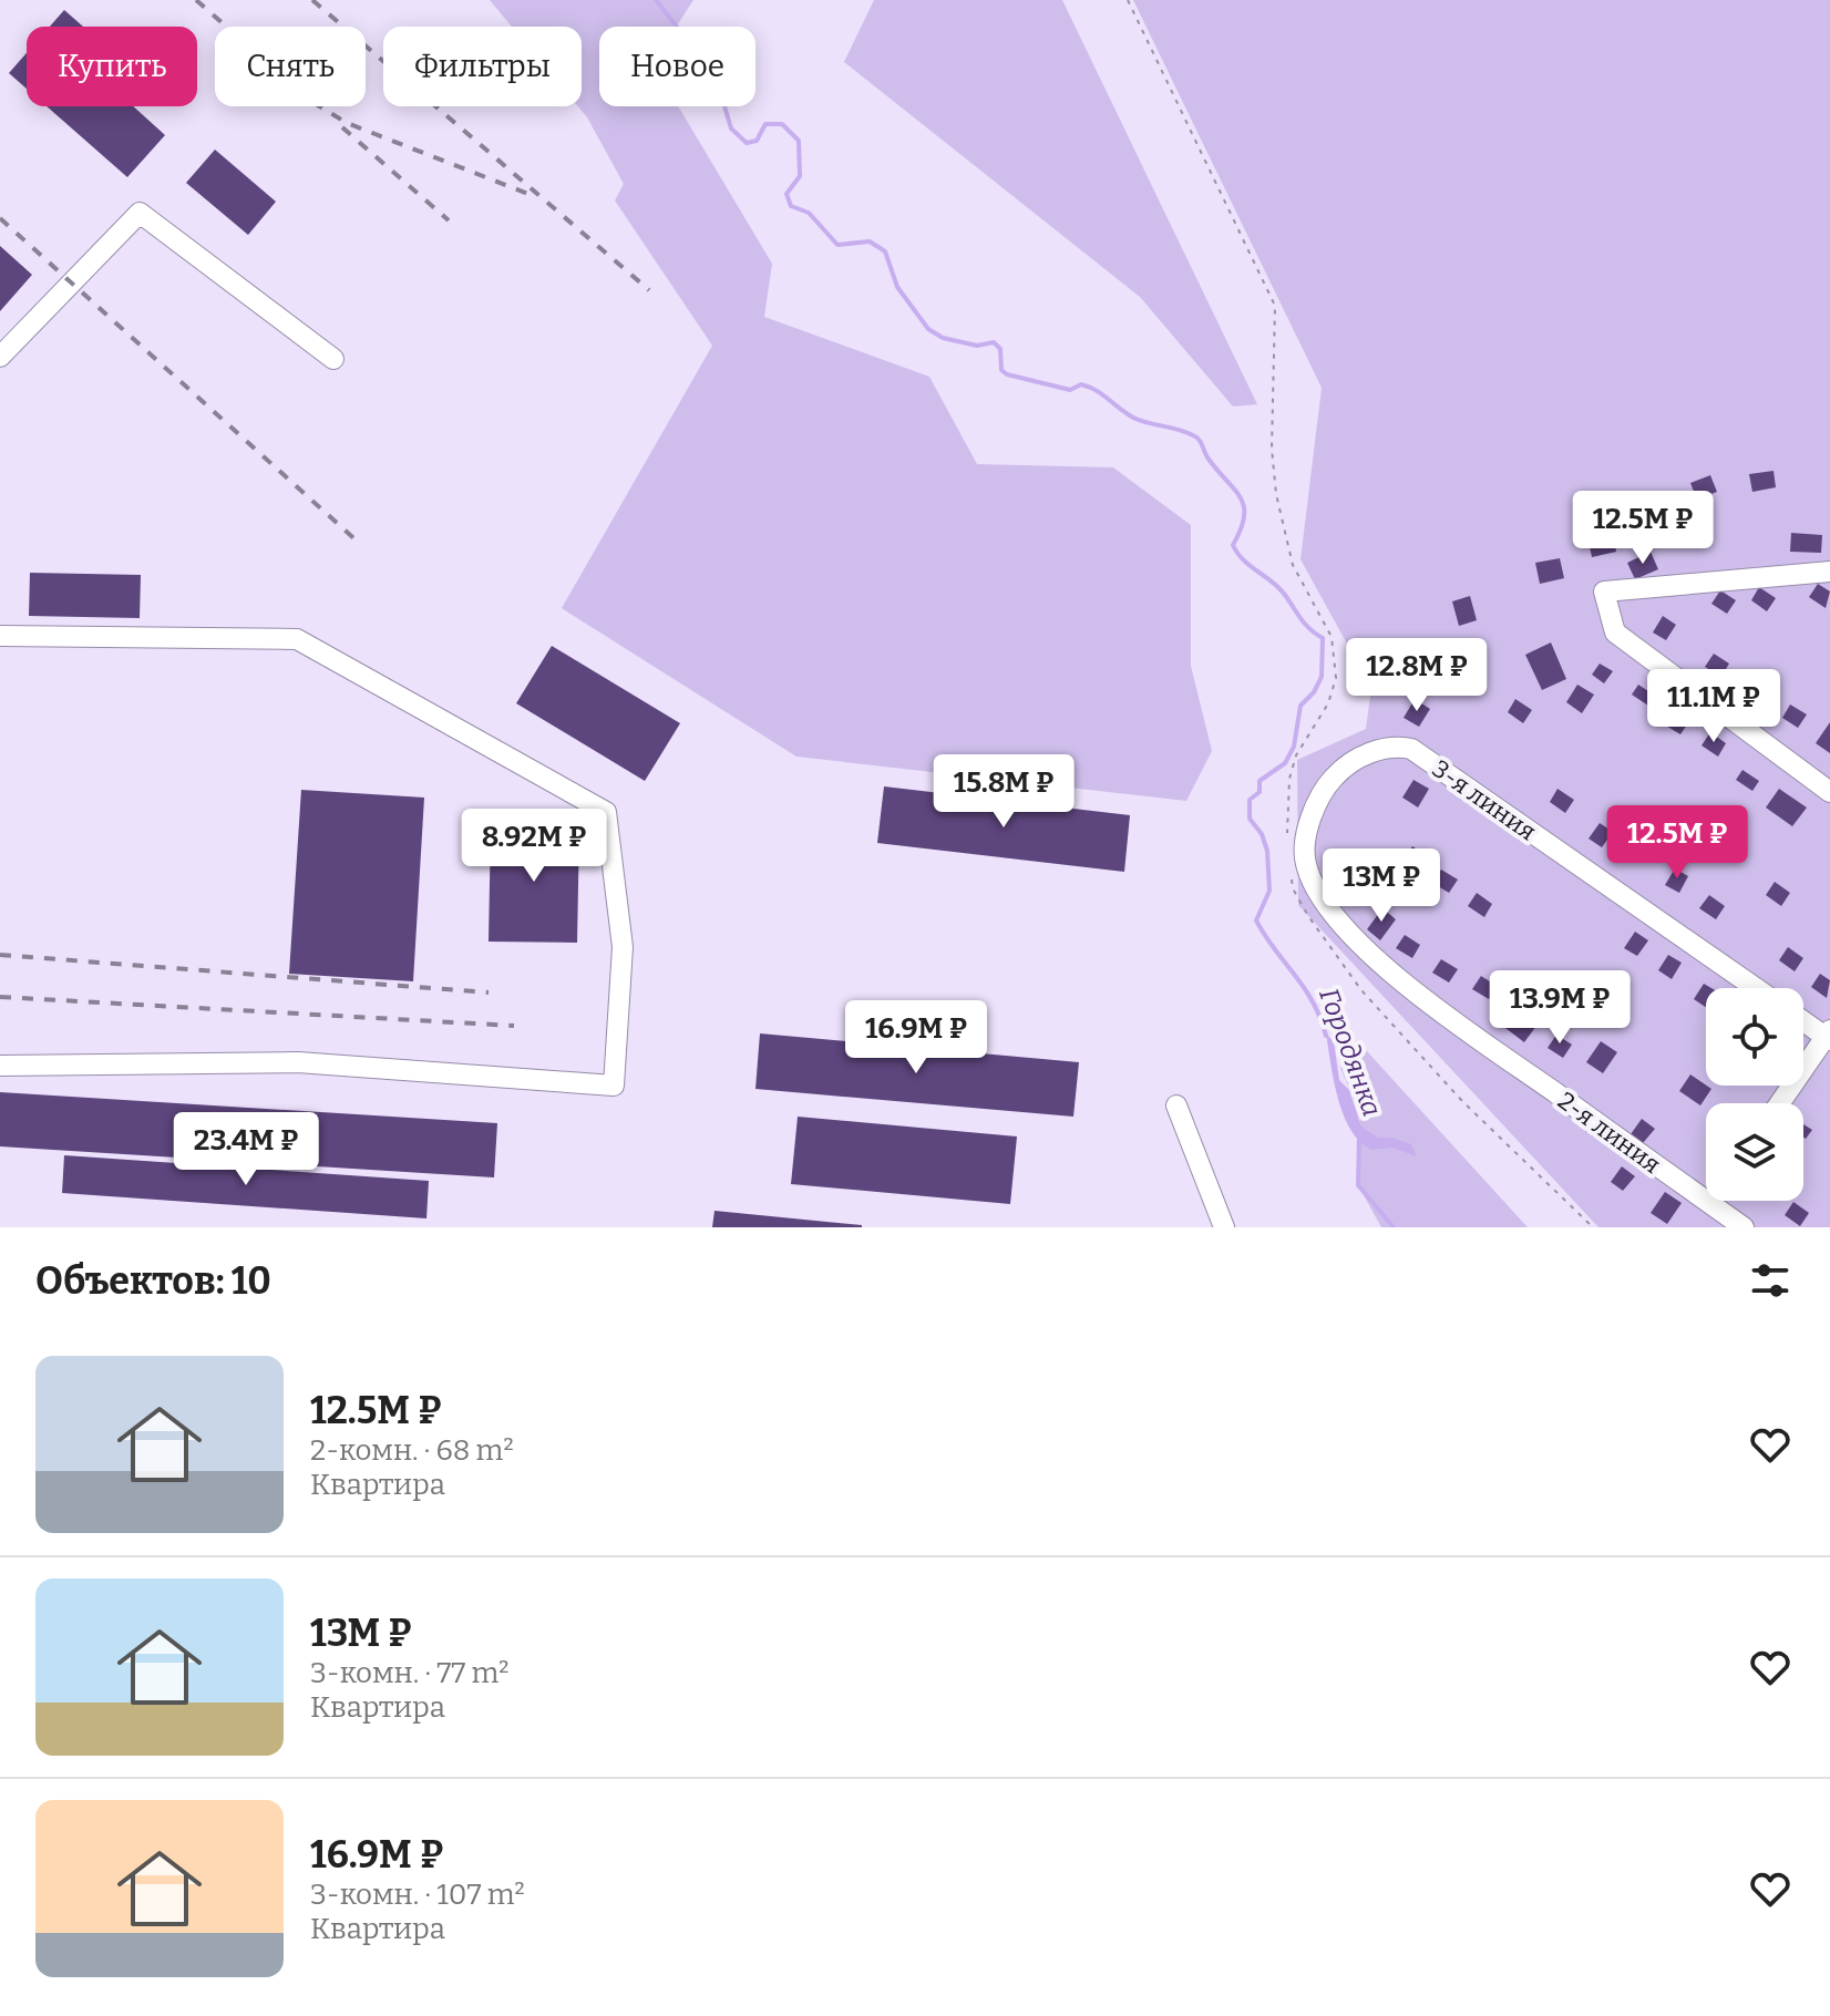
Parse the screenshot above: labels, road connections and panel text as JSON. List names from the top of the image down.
{
  "streets": {
    "lane": ["3-я линия", "2-я линия"]
  },
  "crossings": [
    ["3-я линия", "2-я линия"]
  ],
  "water": ["Городянка"],
  "page": {
    "chip": [
      "Купить",
      "Снять",
      "Фильтры",
      "Новое"
    ],
    "price": [
      "12.5M ₽",
      "12.8M ₽",
      "11.1M ₽",
      "15.8M ₽",
      "12.5M ₽",
      "8.92M ₽",
      "13M ₽",
      "13.9M ₽",
      "16.9M ₽",
      "23.4M ₽"
    ],
    "heading": "Объектов: 10",
    "list": [
      {
        "name": "12.5M ₽",
        "note": "2-комн. · 68 m² · Квартира"
      },
      {
        "name": "13M ₽",
        "note": "3-комн. · 77 m² · Квартира"
      },
      {
        "name": "16.9M ₽",
        "note": "3-комн. · 107 m² · Квартира"
      }
    ]
  }
}
